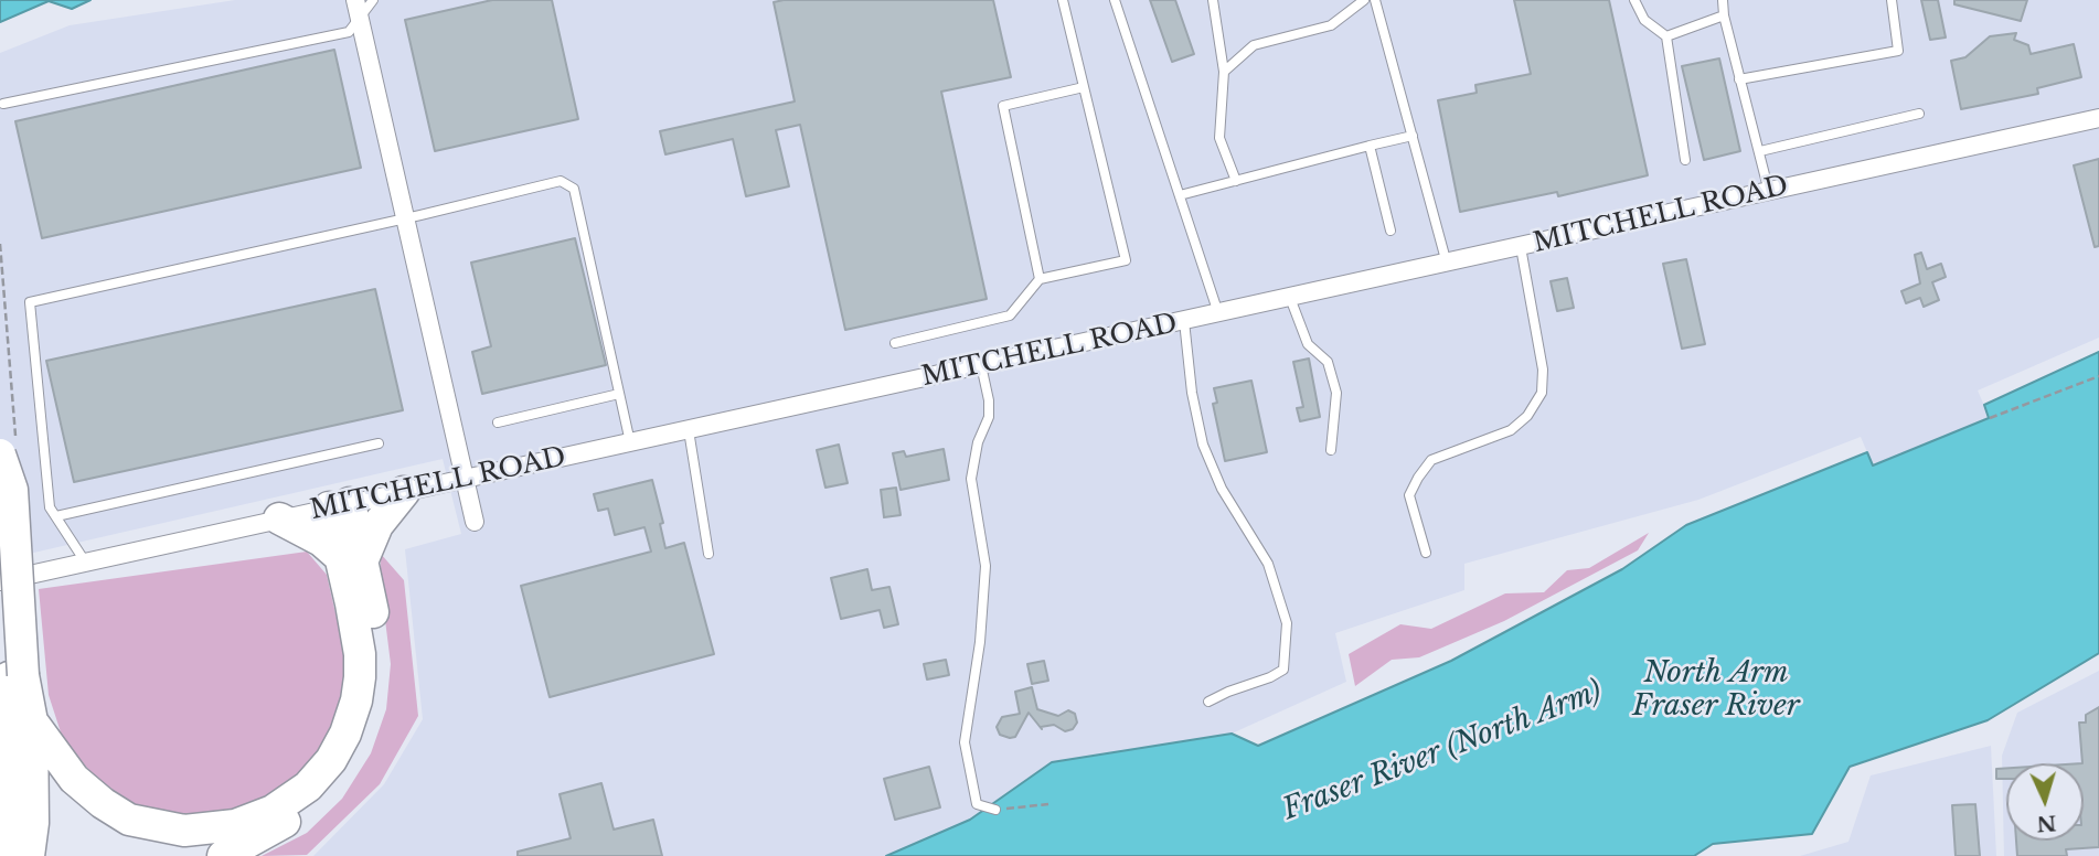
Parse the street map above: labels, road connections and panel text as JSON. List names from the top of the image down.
{
  "streets": {
    "street": ["MITCHELL ROAD"]
  },
  "water": ["North Arm Fraser River", "Fraser River (North Arm)"],
  "north": "bottom"
}
